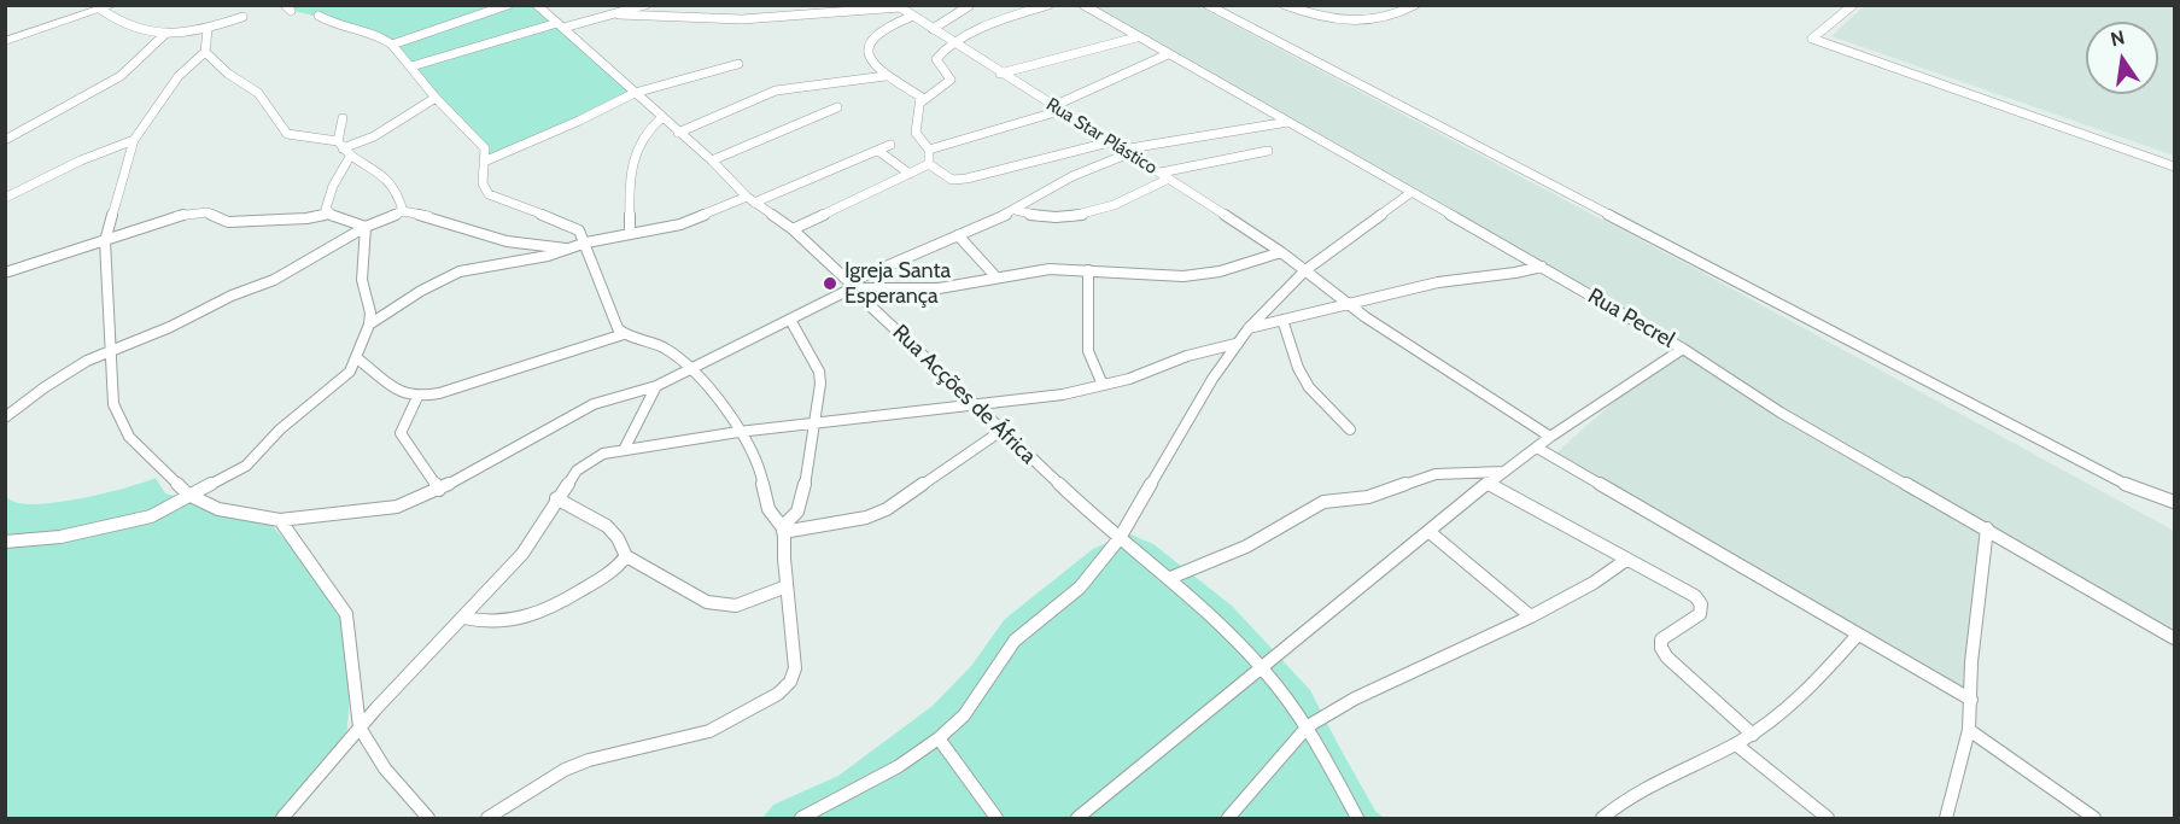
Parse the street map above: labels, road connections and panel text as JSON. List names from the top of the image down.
{
  "streets": {
    "street": ["Rua Star Plástico", "Rua Pecrel", "Rua Acções de África"]
  },
  "places": ["Igreja Santa Esperança"],
  "north": "top"
}
